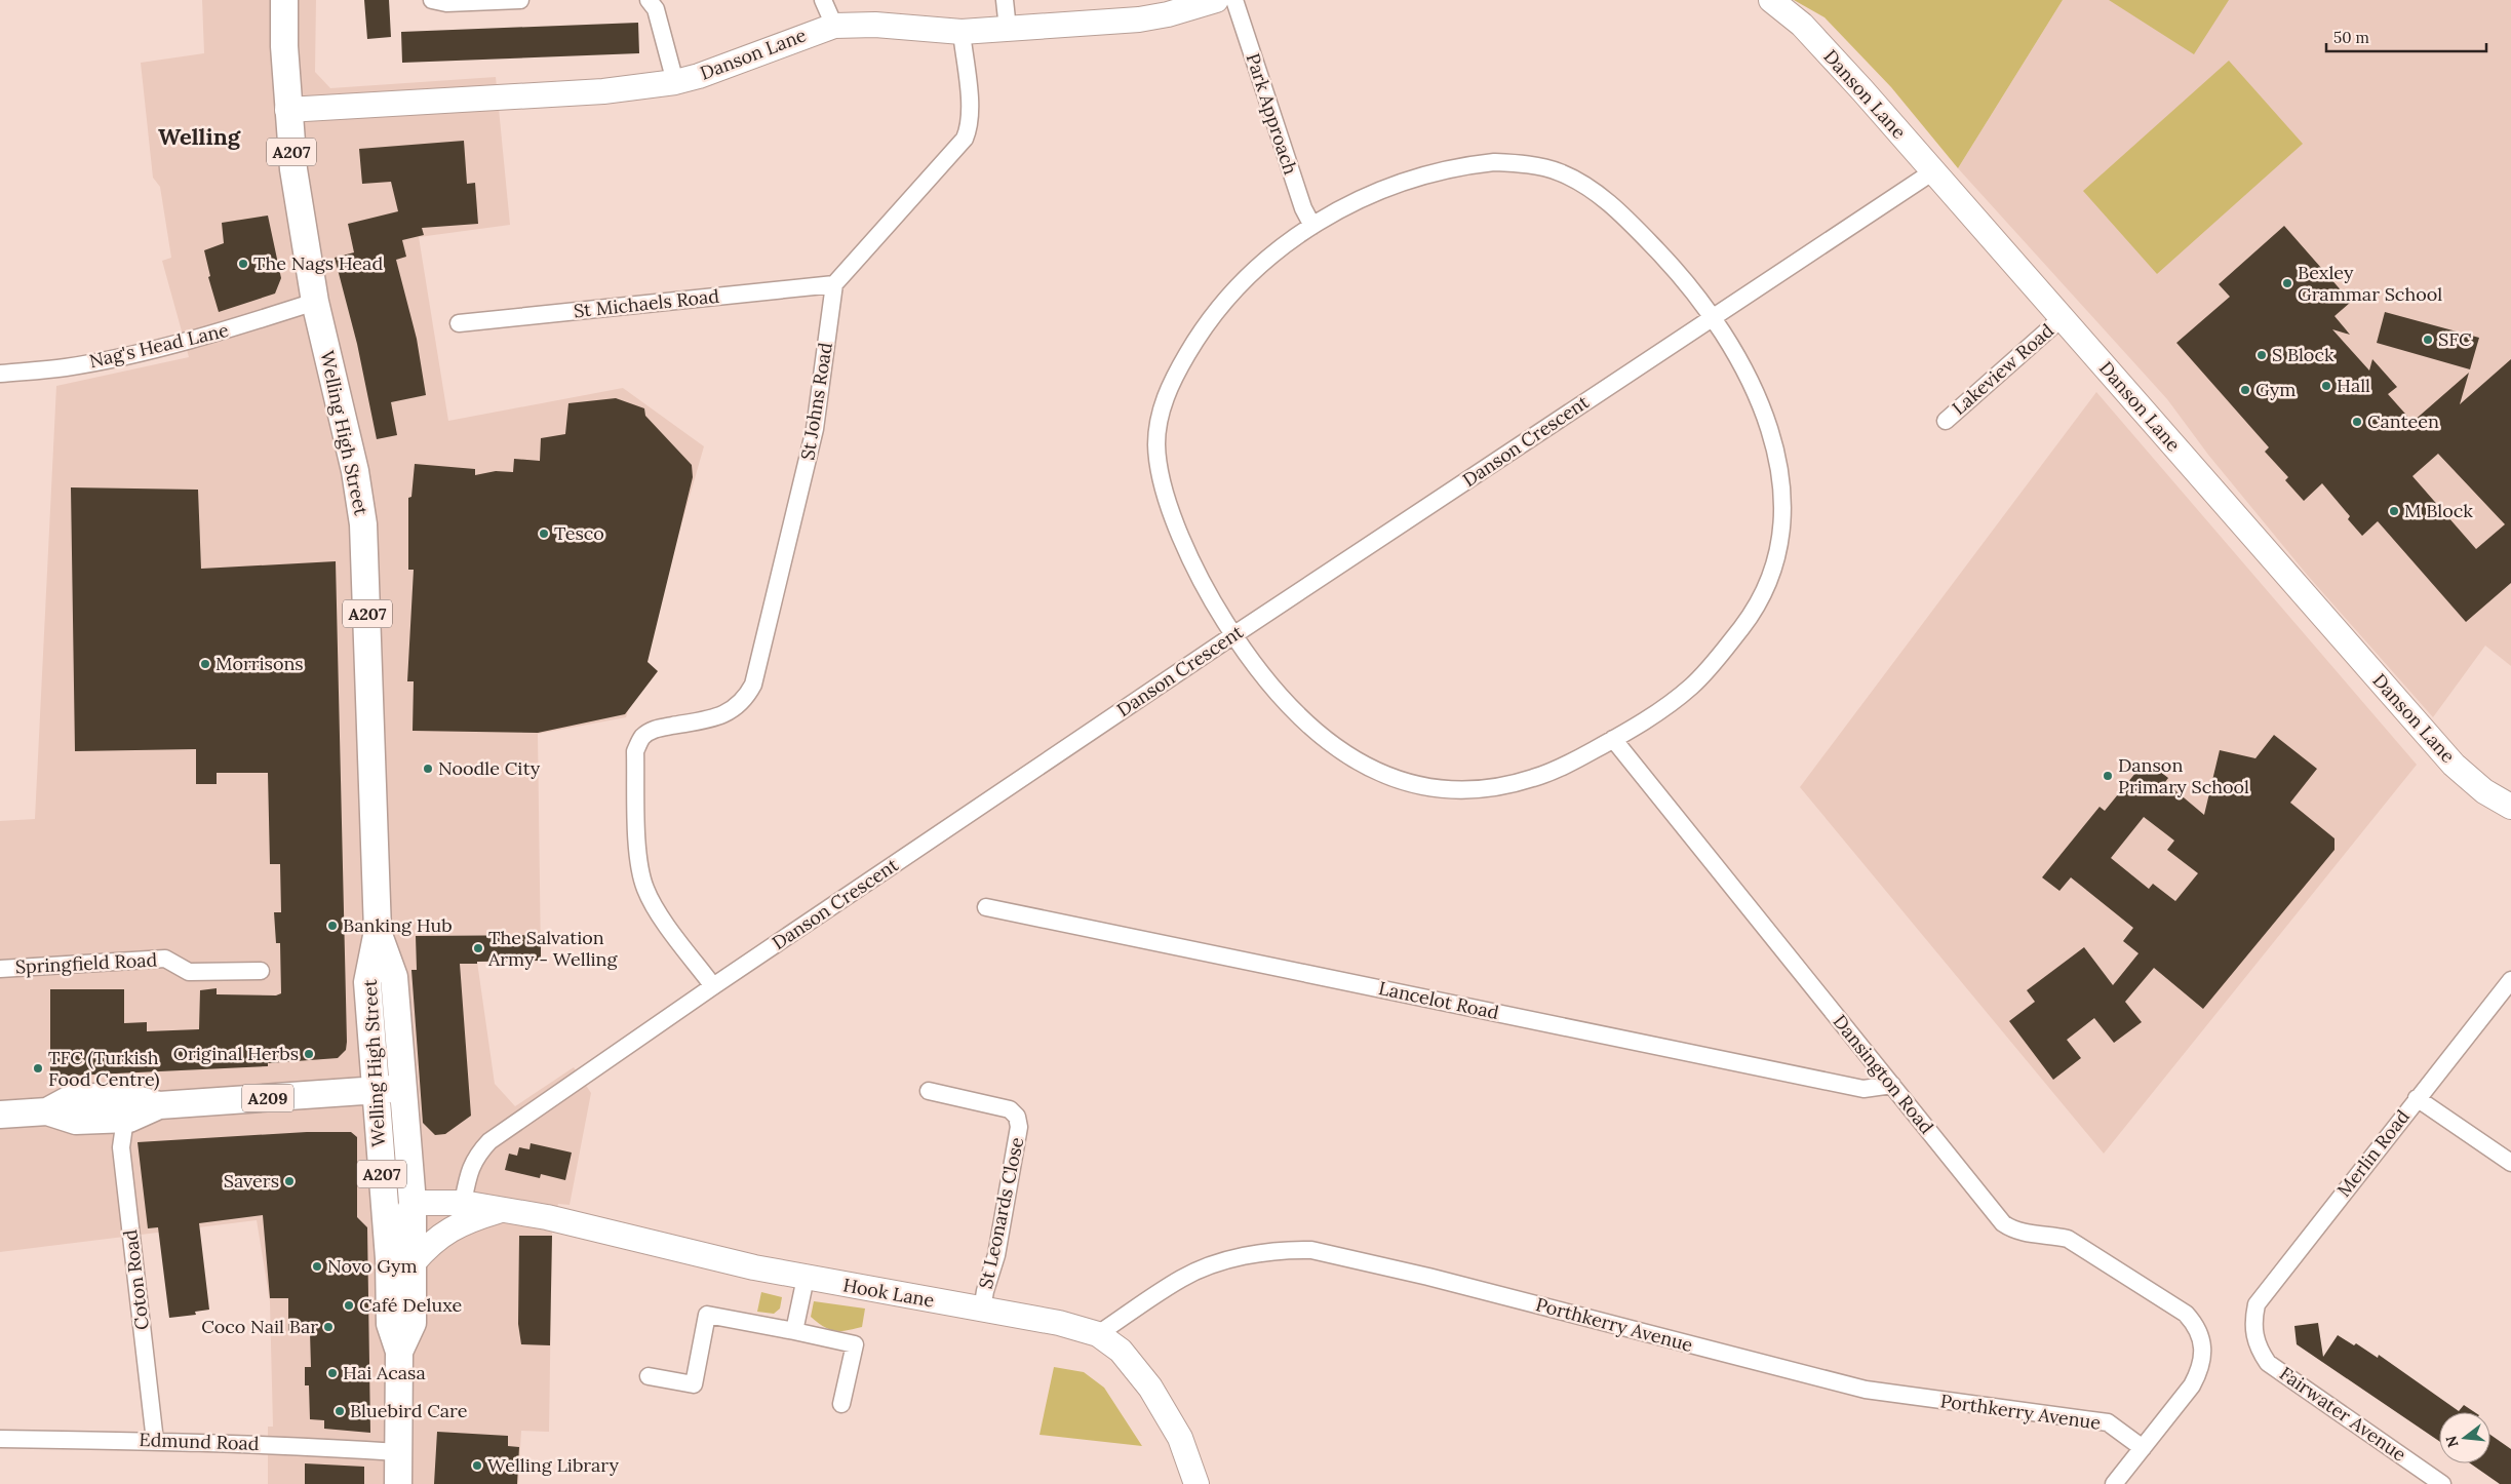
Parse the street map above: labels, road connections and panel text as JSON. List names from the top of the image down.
{
  "streets": {
    "main road": ["A207", "Welling High Street", "A209"],
    "street": [
      "Danson Lane",
      "Park Approach",
      "St Michaels Road",
      "Nag's Head Lane",
      "Lakeview Road",
      "St Johns Road",
      "Danson Crescent",
      "Springfield Road",
      "Lancelot Road",
      "Dansington Road",
      "Merlin Road",
      "St Leonards Close",
      "Coton Road",
      "Hook Lane",
      "Porthkerry Avenue",
      "Fairwater Avenue",
      "Edmund Road"
    ]
  },
  "crossings": [
    ["Danson Lane", "Lakeview Road"],
    ["Danson Lane", "Welling High Street"],
    ["Danson Lane", "Danson Crescent"],
    ["A207", "Welling High Street"],
    ["A207", "Hook Lane"],
    ["A207", "Edmund Road"],
    ["St Michaels Road", "St Johns Road"],
    ["Nag's Head Lane", "Welling High Street"],
    ["St Johns Road", "Danson Crescent"],
    ["Welling High Street", "A209"],
    ["Welling High Street", "Hook Lane"],
    ["Danson Crescent", "Hook Lane"],
    ["Lancelot Road", "Dansington Road"],
    ["Dansington Road", "Porthkerry Avenue"],
    ["A209", "Coton Road"],
    ["Merlin Road", "Fairwater Avenue"],
    ["St Leonards Close", "Hook Lane"],
    ["Coton Road", "Edmund Road"],
    ["Hook Lane", "Porthkerry Avenue"]
  ],
  "districts": ["Welling"],
  "places": [
    "The Nags Head",
    "Bexley Grammar School",
    "SFC",
    "S Block",
    "Hall",
    "Gym",
    "Canteen",
    "M Block",
    "Tesco",
    "Morrisons",
    "Noodle City",
    "Danson Primary School",
    "Banking Hub",
    "The Salvation Army - Welling",
    "Original Herbs",
    "TFC (Turkish Food Centre)",
    "Savers",
    "Novo Gym",
    "Café Deluxe",
    "Coco Nail Bar",
    "Hai Acasa",
    "Bluebird Care",
    "Welling Library"
  ],
  "scale_bar": "50 m",
  "north": "left"
}
